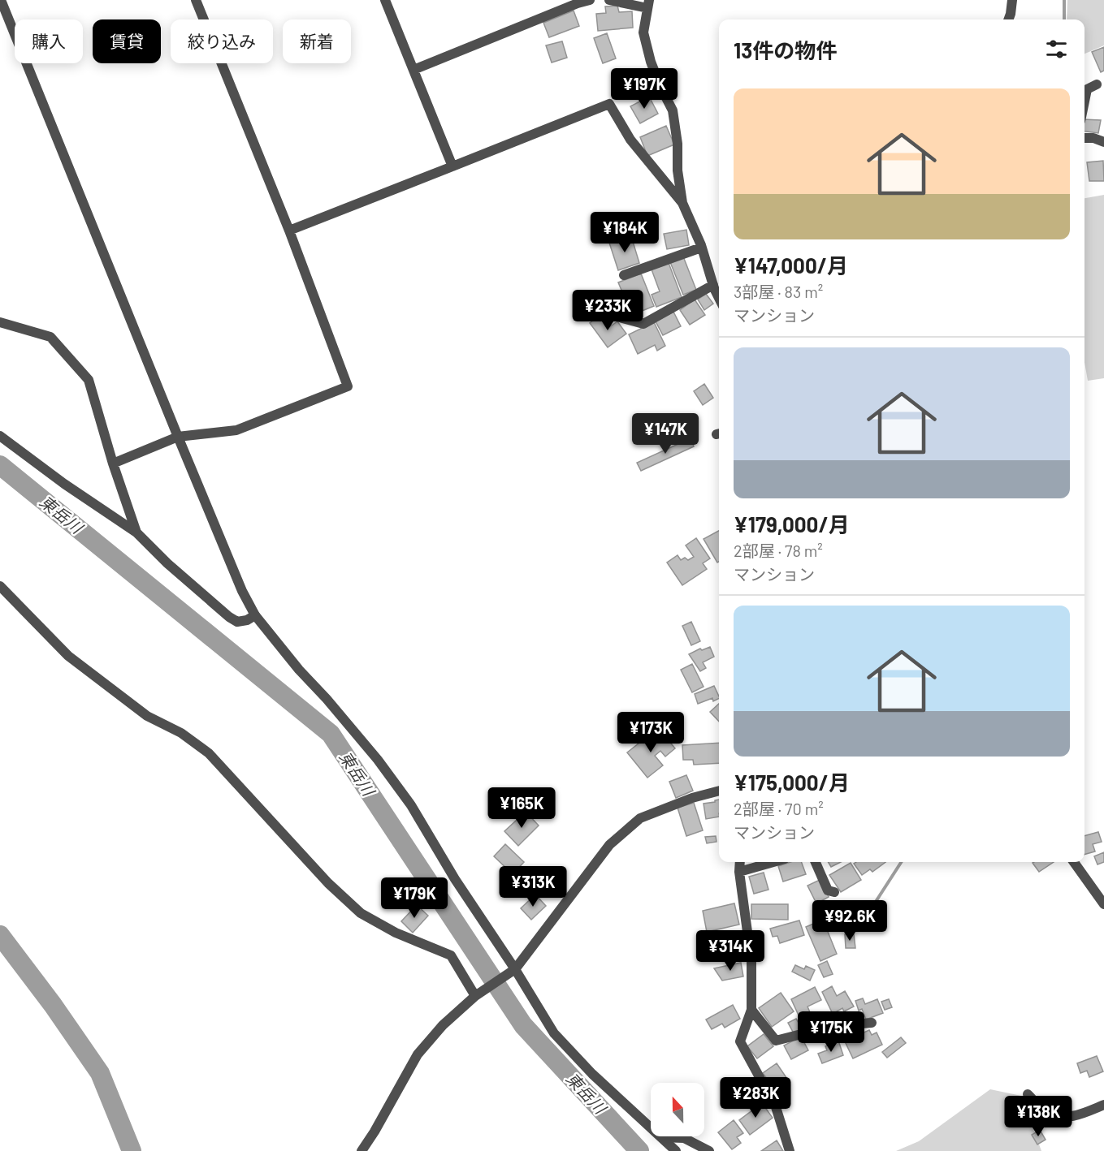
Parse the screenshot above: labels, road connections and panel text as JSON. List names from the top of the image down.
{
  "water": ["東岳川"],
  "north": "top",
  "page": {
    "chip": [
      "購入",
      "賃貸",
      "絞り込み",
      "新着"
    ],
    "heading": "13件の物件",
    "price": [
      "¥197K",
      "¥184K",
      "¥233K",
      "¥147K",
      "¥173K",
      "¥165K",
      "¥313K",
      "¥179K",
      "¥92.6K",
      "¥314K",
      "¥175K",
      "¥283K",
      "¥138K"
    ],
    "list": [
      {
        "name": "¥147,000/月",
        "note": "3部屋 · 83 m² · マンション"
      },
      {
        "name": "¥179,000/月",
        "note": "2部屋 · 78 m² · マンション"
      },
      {
        "name": "¥175,000/月",
        "note": "2部屋 · 70 m² · マンション"
      }
    ]
  }
}
